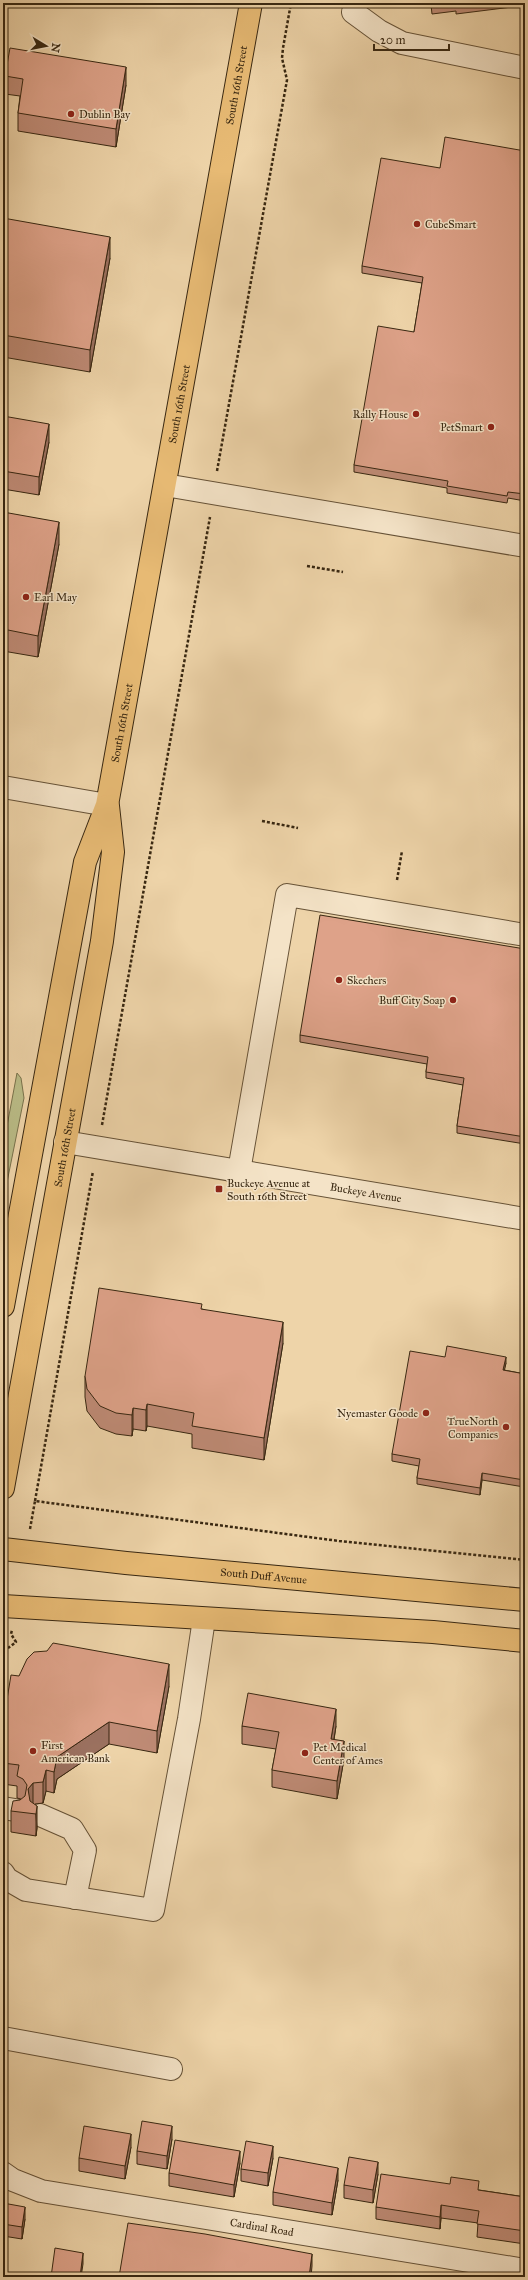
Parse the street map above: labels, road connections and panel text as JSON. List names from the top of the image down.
{
  "streets": {
    "main road": ["South 16th Street", "South Duff Avenue"],
    "street": ["Buckeye Avenue", "Cardinal Road"]
  },
  "crossings": [
    ["South 16th Street", "Buckeye Avenue"]
  ],
  "places": {
    "other": [
      "Dublin Bay",
      "CubeSmart",
      "Rally House",
      "PetSmart",
      "Earl May",
      "Skechers",
      "Buff City Soap",
      "Nyemaster Goode",
      "TrueNorth Companies",
      "First American Bank",
      "Pet Medical Center of Ames"
    ],
    "transit": ["Buckeye Avenue at South 16th Street"]
  },
  "scale_bar": "20 m",
  "north": "right"
}
